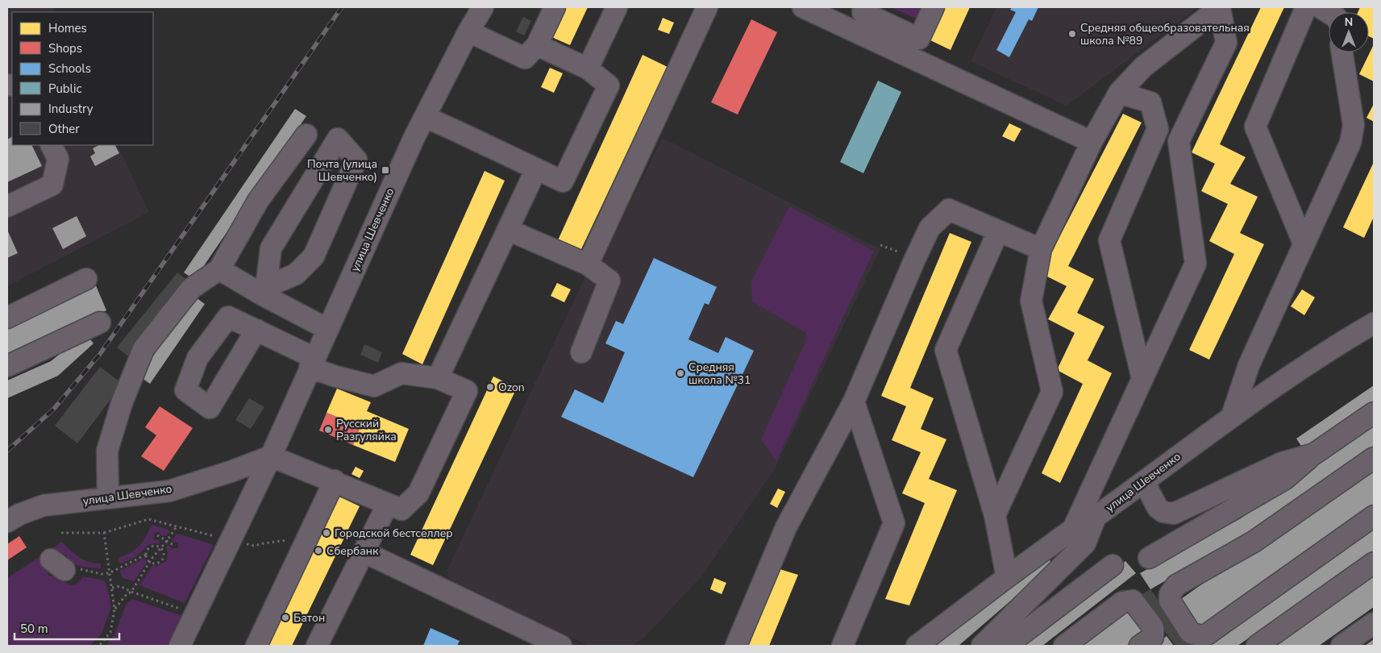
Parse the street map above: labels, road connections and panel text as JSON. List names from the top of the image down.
{
  "streets": {
    "street": ["улица Шевченко"]
  },
  "places": {
    "other": [
      "Средняя общеобразовательная школа №89",
      "Средняя школа №31",
      "Ozon",
      "Русский Разгуляйка",
      "Городской бестселлер",
      "Сбербанк",
      "Батон"
    ],
    "transit": ["Почта (улица Шевченко)"]
  },
  "legend": [
    "Homes",
    "Shops",
    "Schools",
    "Public",
    "Industry",
    "Other"
  ],
  "scale_bar": "50 m",
  "north": "top"
}
